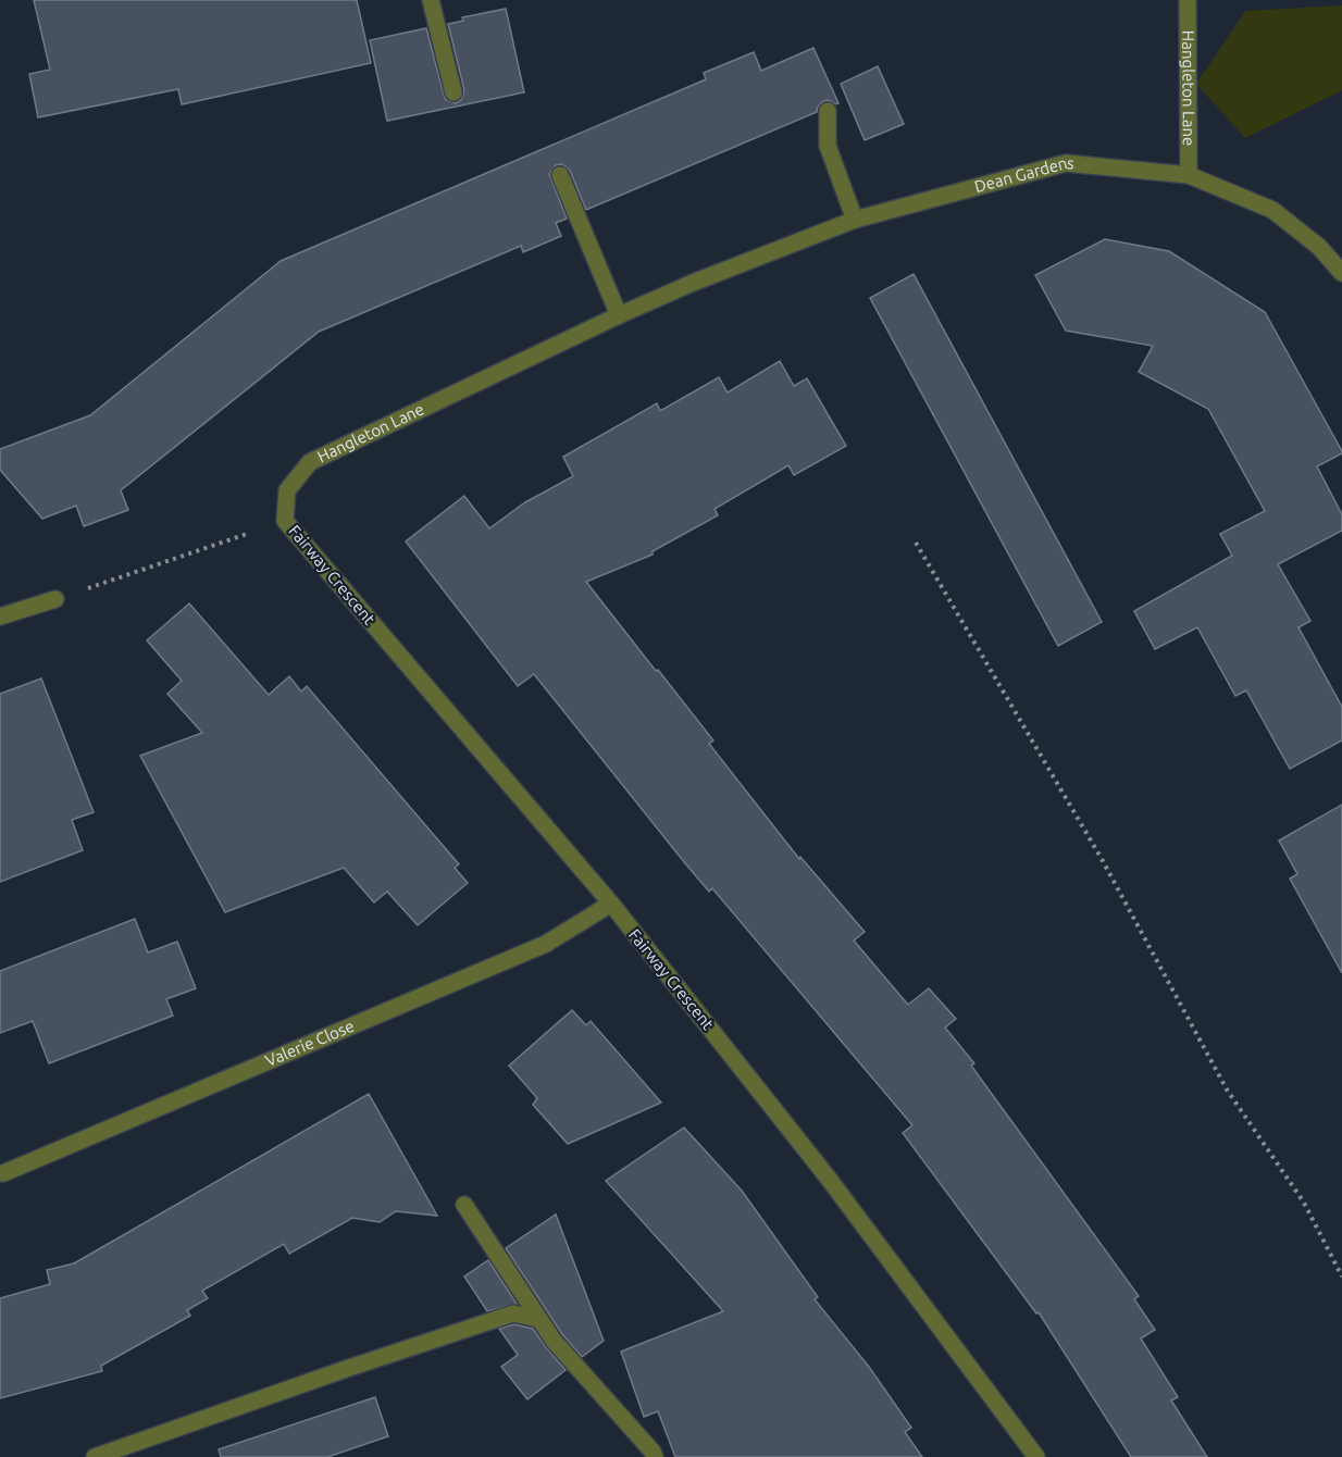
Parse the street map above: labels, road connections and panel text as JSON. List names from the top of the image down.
{
  "streets": {
    "street": [
      "Hangleton Lane",
      "Dean Gardens",
      "Fairway Crescent",
      "Valerie Close"
    ]
  },
  "crossings": [
    ["Hangleton Lane", "Dean Gardens"],
    ["Hangleton Lane", "Fairway Crescent"],
    ["Fairway Crescent", "Valerie Close"]
  ]
}
